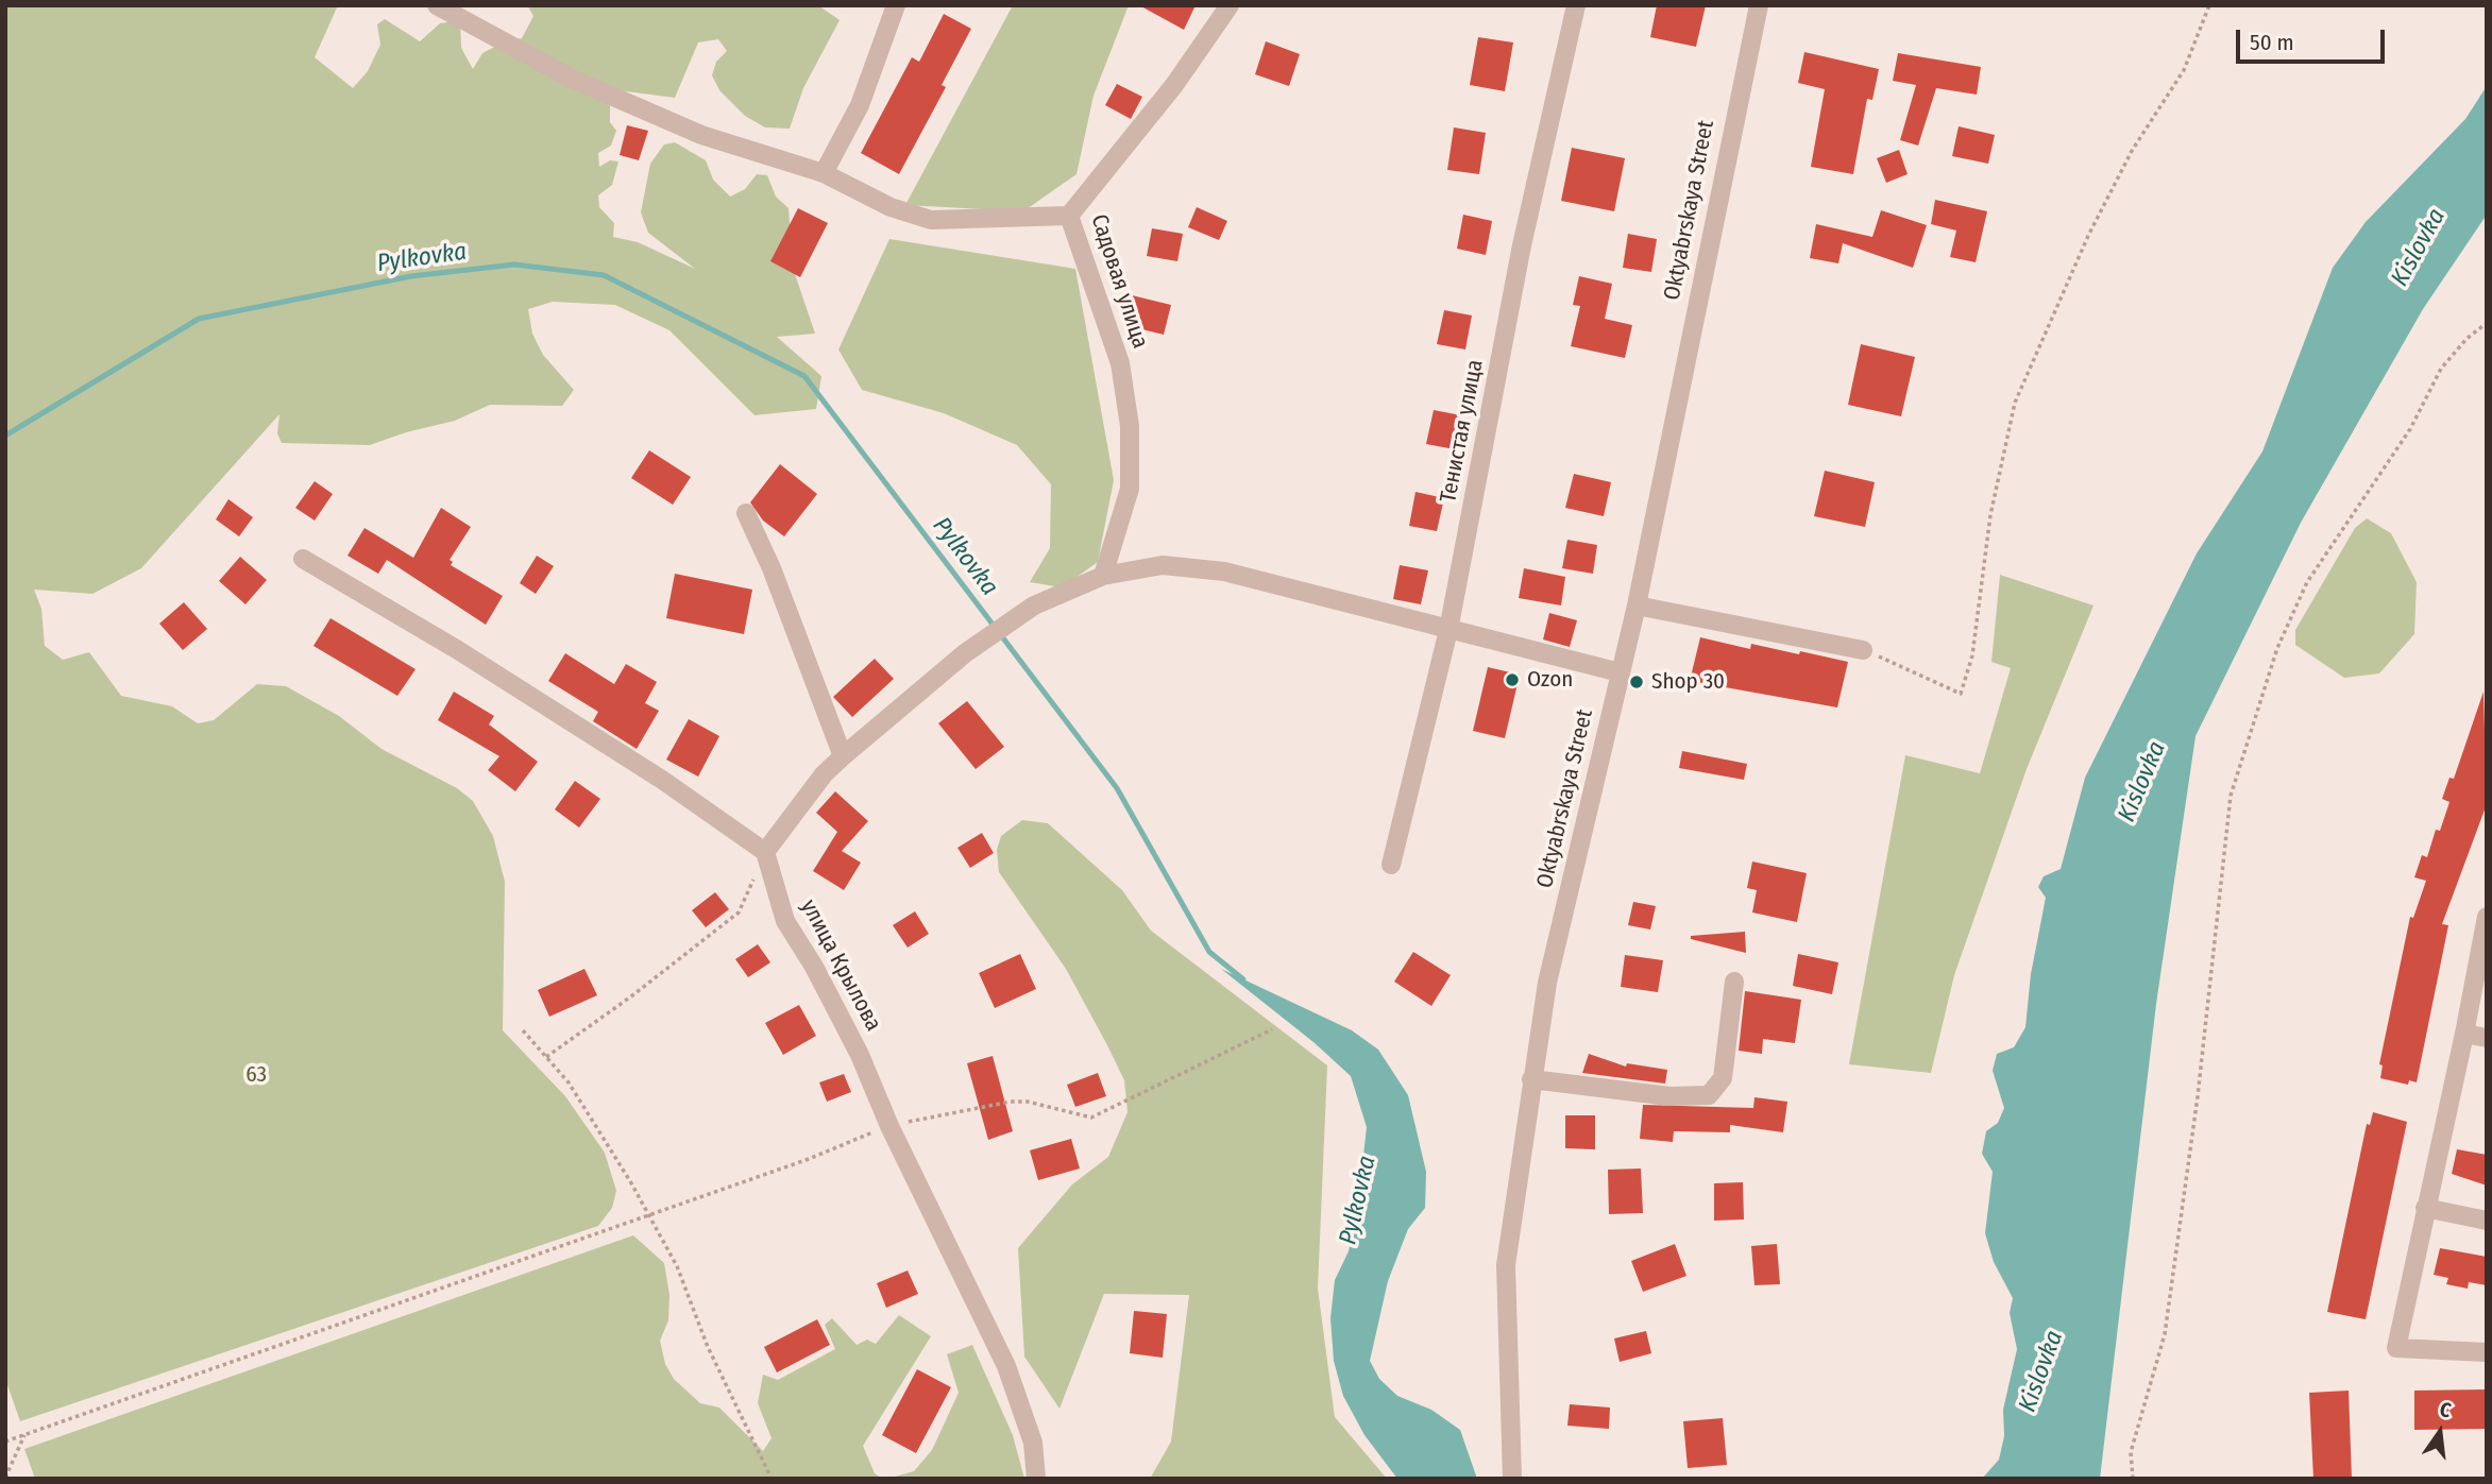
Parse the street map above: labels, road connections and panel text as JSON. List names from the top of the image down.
{
  "streets": {
    "street": [
      "Oktyabrskaya Street",
      "Садовая улица",
      "Тенистая улица",
      "улица Крылова"
    ]
  },
  "water": ["Kislovka", "Pylkovka"],
  "parks": ["63"],
  "places": ["Ozon", "Shop 30"],
  "scale_bar": "50 m",
  "north": "top"
}
